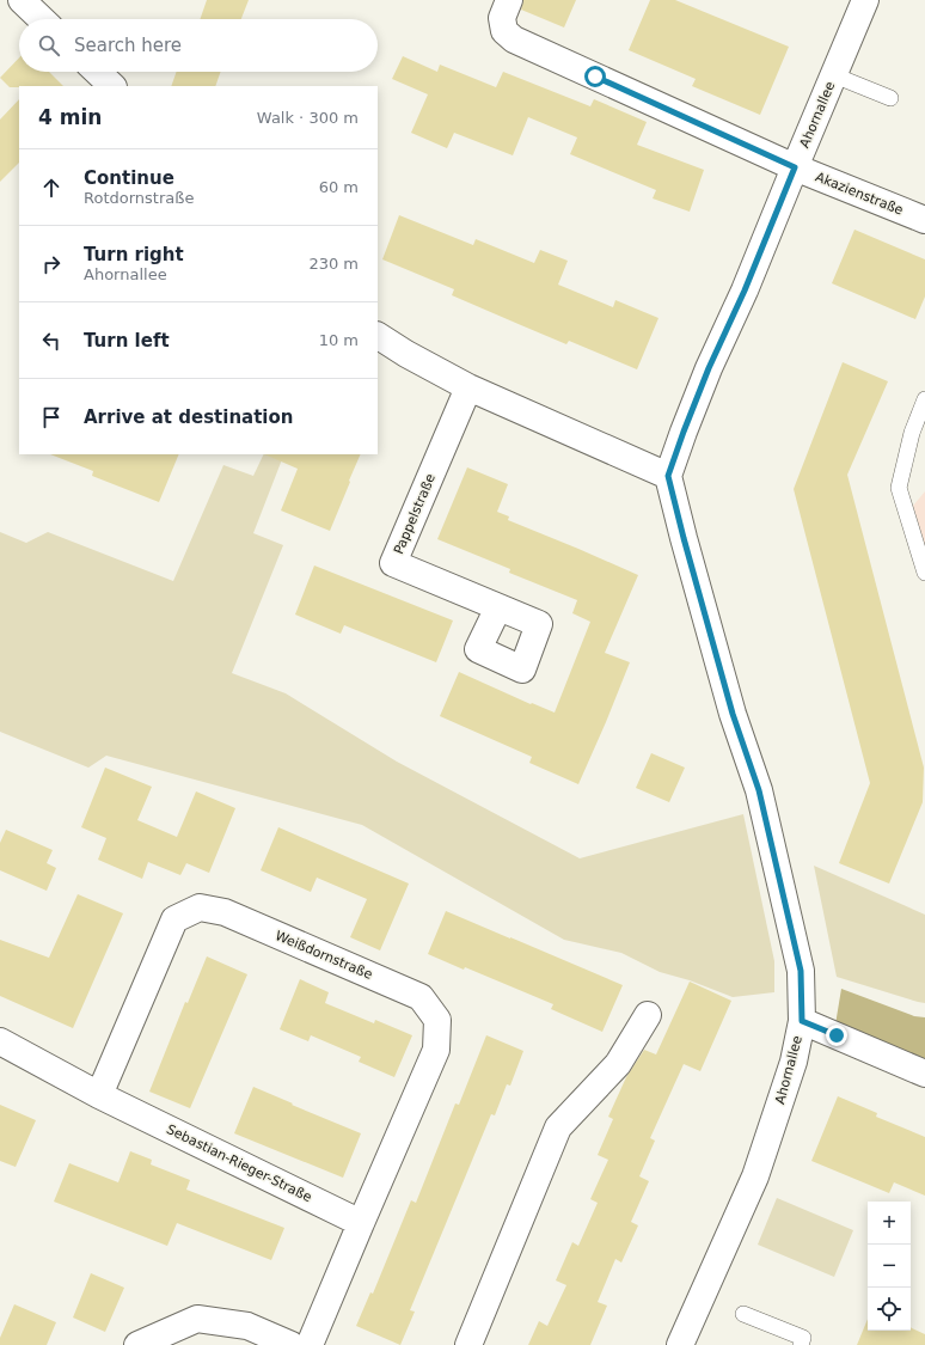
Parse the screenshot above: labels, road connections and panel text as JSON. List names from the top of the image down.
{
  "streets": {
    "street": [
      "Ahornallee",
      "Akazienstraße",
      "Pappelstraße",
      "Weißdornstraße",
      "Sebastian-Rieger-Straße"
    ]
  },
  "crossings": [
    ["Ahornallee", "Akazienstraße"],
    ["Weißdornstraße", "Sebastian-Rieger-Straße"]
  ],
  "page": {
    "search": "Search here",
    "heading": ["4 min", "Walk · 300 m"],
    "list": [
      ["Continue", "Rotdornstraße", "60 m"],
      ["Turn right", "Ahornallee", "230 m"],
      ["Turn left", "10 m"],
      "Arrive at destination"
    ],
    "map_buttons": ["+", "−"]
  }
}
